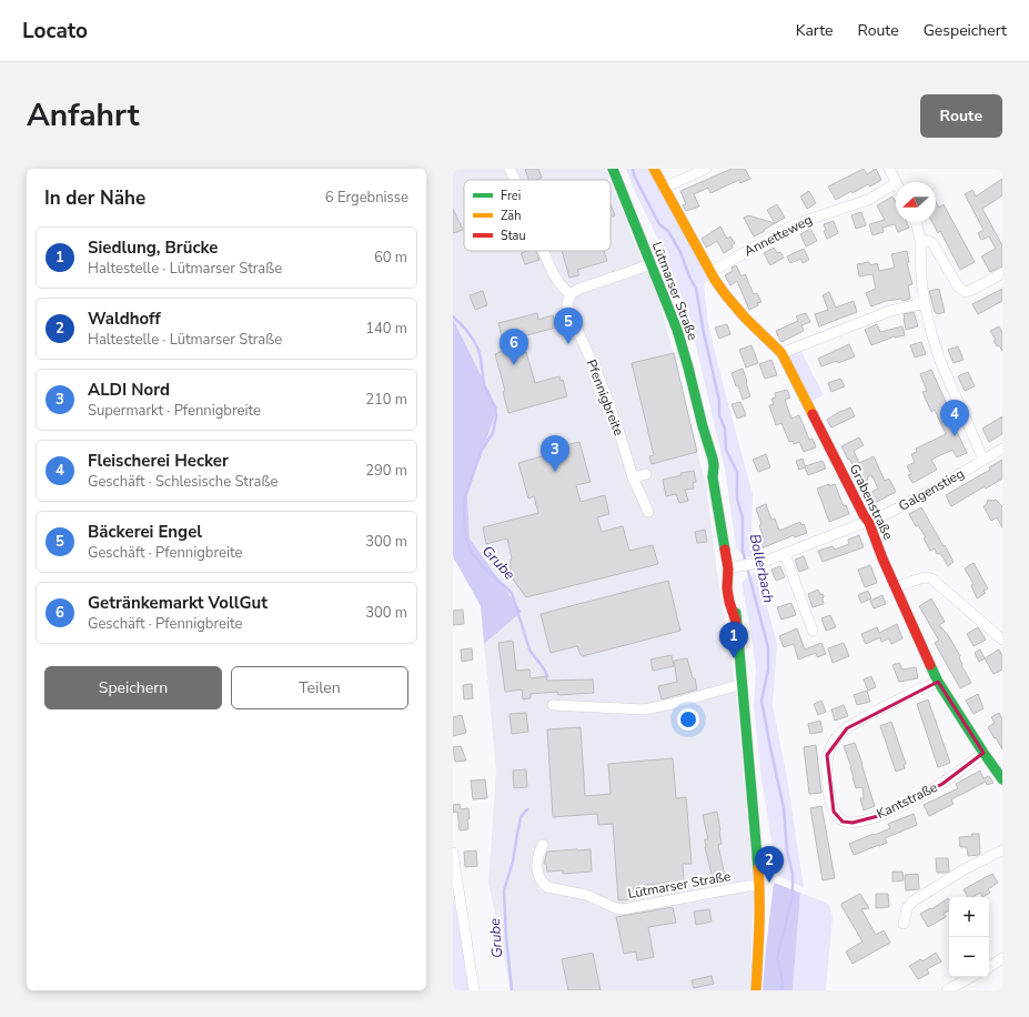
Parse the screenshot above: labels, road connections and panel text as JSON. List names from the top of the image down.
{
  "streets": {
    "main road": ["Lütmarser Straße", "Grabenstraße"],
    "street": [
      "Annetteweg",
      "Pfennigbreite",
      "Galgenstieg",
      "Kantstraße"
    ]
  },
  "crossings": [
    ["Annetteweg", "Grabenstraße"],
    ["Lütmarser Straße", "Galgenstieg"],
    ["Galgenstieg", "Grabenstraße"],
    ["Grabenstraße", "Kantstraße"]
  ],
  "water": ["Grube", "Bollerbach"],
  "legend": ["Frei", "Zäh", "Stau"],
  "north": "left",
  "page": {
    "header": "Locato",
    "nav": ["Karte", "Route", "Gespeichert"],
    "title": "Anfahrt",
    "buttons": [
      "Route",
      ["Speichern", "Teilen"]
    ],
    "heading": ["In der Nähe", "6 Ergebnisse"],
    "list": [
      {
        "mark": "1",
        "name": "Siedlung, Brücke",
        "note": "Haltestelle · Lütmarser Straße",
        "value": "60 m"
      },
      {
        "mark": "2",
        "name": "Waldhoff",
        "note": "Haltestelle · Lütmarser Straße",
        "value": "140 m"
      },
      {
        "mark": "3",
        "name": "ALDI Nord",
        "note": "Supermarkt · Pfennigbreite",
        "value": "210 m"
      },
      {
        "mark": "4",
        "name": "Fleischerei Hecker",
        "note": "Geschäft · Schlesische Straße",
        "value": "290 m"
      },
      {
        "mark": "5",
        "name": "Bäckerei Engel",
        "note": "Geschäft · Pfennigbreite",
        "value": "300 m"
      },
      {
        "mark": "6",
        "name": "Getränkemarkt VollGut",
        "note": "Geschäft · Pfennigbreite",
        "value": "300 m"
      }
    ],
    "pins": [
      "5",
      "6",
      "4",
      "3",
      "1",
      "2"
    ],
    "map_buttons": ["+", "−"]
  }
}
